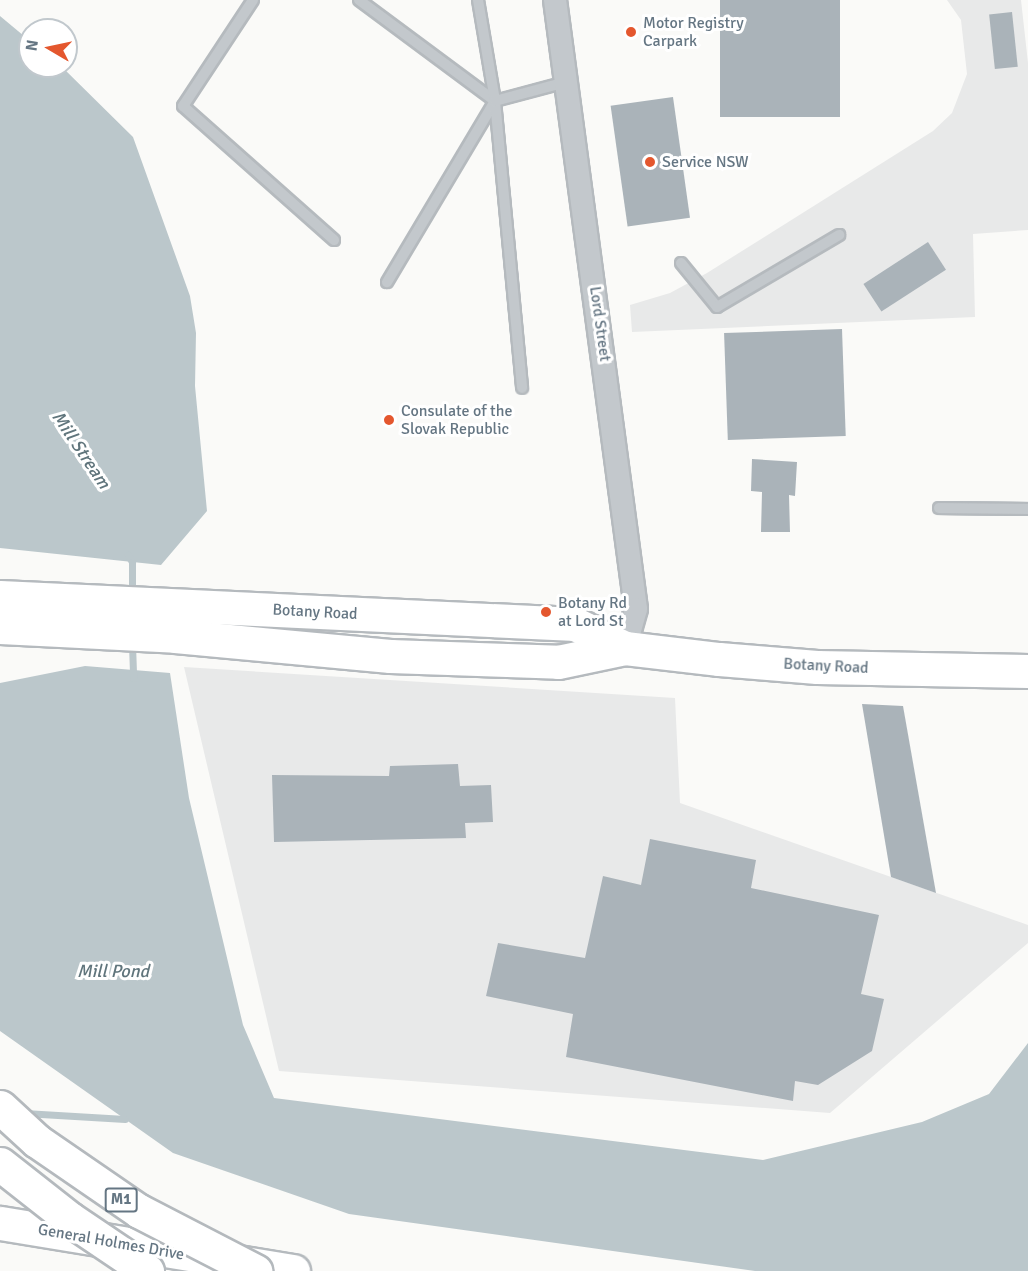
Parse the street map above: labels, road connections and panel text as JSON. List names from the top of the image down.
{
  "streets": {
    "main road": ["Botany Road", "M1", "General Holmes Drive"],
    "street": ["Lord Street"]
  },
  "crossings": [
    ["Lord Street", "Botany Road"]
  ],
  "water": ["Mill Stream", "Mill Pond"],
  "places": [
    "Motor Registry Carpark",
    "Service NSW",
    "Consulate of the Slovak Republic",
    "Botany Rd at Lord St"
  ],
  "north": "left"
}
